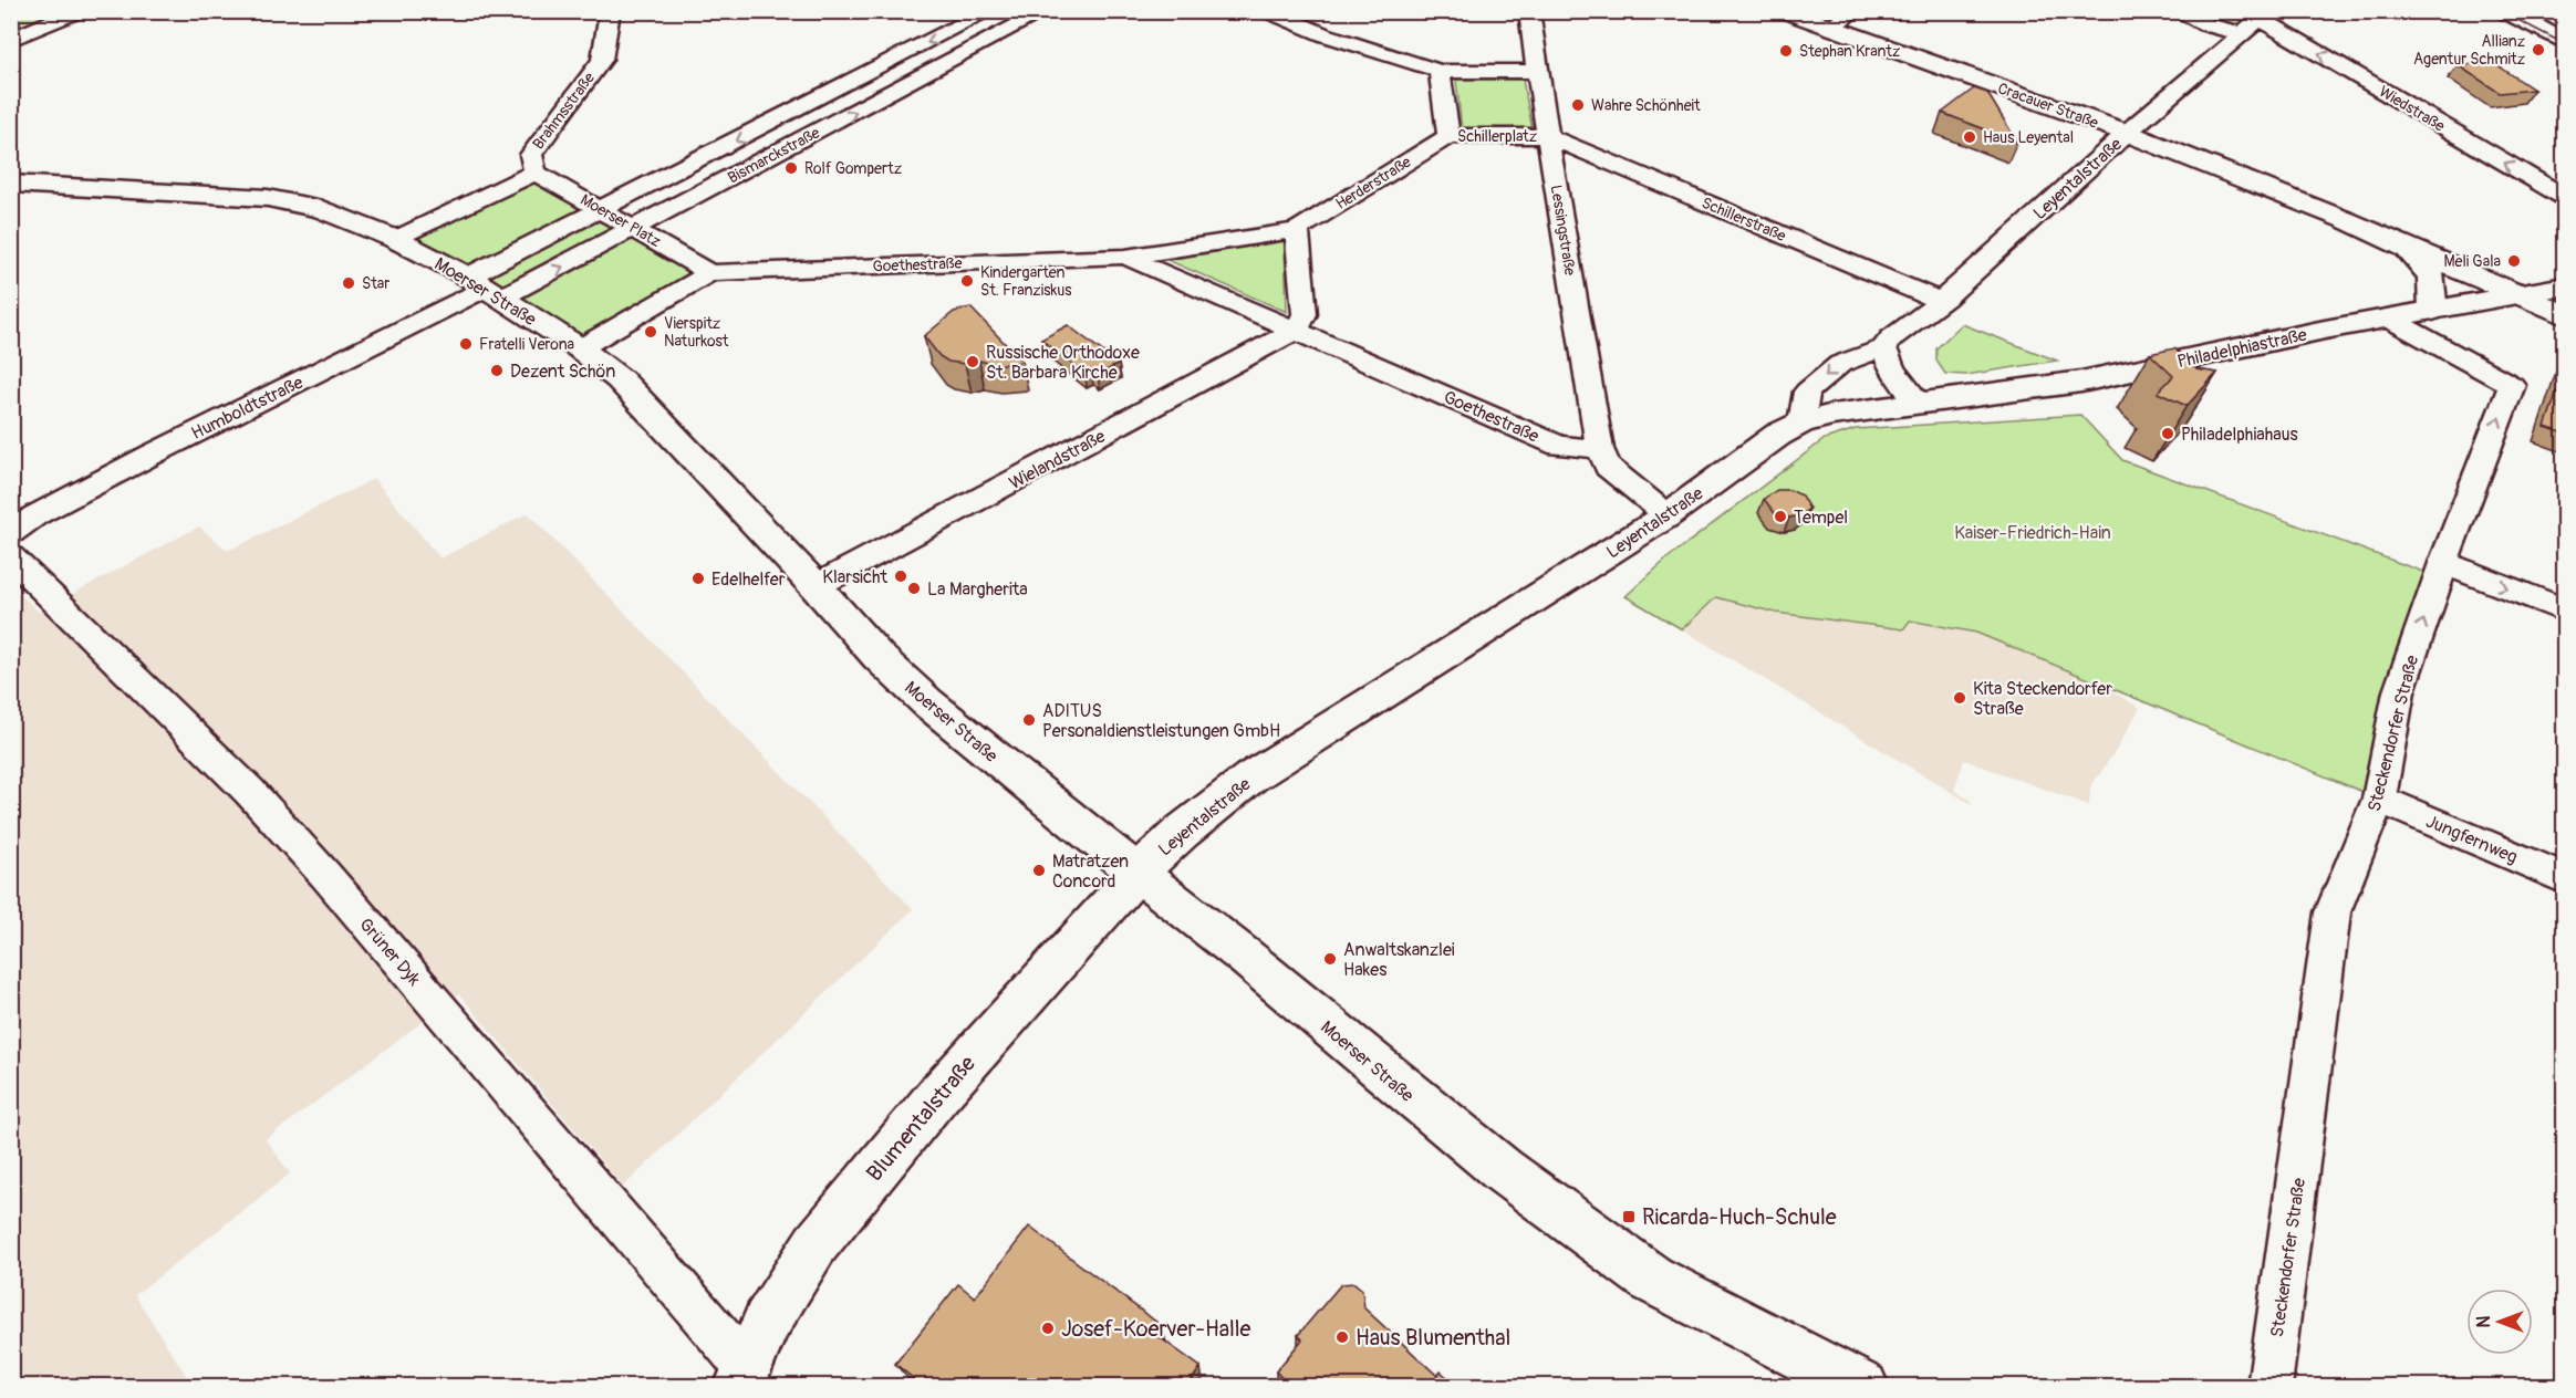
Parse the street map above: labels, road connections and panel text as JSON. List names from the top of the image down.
{
  "streets": {
    "main road": [
      "Cracauer Straße",
      "Leyentalstraße",
      "Moerser Straße",
      "Philadelphiastraße",
      "Blumentalstraße"
    ],
    "street": [
      "Wiedstraße",
      "Brahmsstraße",
      "Schillerplatz",
      "Bismarckstraße",
      "Herderstraße",
      "Schillerstraße",
      "Moerser Platz",
      "Lessingstraße",
      "Goethestraße",
      "Humboldtstraße",
      "Wielandstraße",
      "Steckendorfer Straße",
      "Jungfernweg",
      "Grüner Dyk"
    ]
  },
  "crossings": [
    ["Cracauer Straße", "Leyentalstraße"],
    ["Cracauer Straße", "Philadelphiastraße"],
    ["Wiedstraße", "Leyentalstraße"],
    ["Brahmsstraße", "Moerser Platz"],
    ["Schillerplatz", "Herderstraße"],
    ["Schillerplatz", "Schillerstraße"],
    ["Schillerplatz", "Lessingstraße"],
    ["Bismarckstraße", "Moerser Platz"],
    ["Bismarckstraße", "Moerser Straße"],
    ["Bismarckstraße", "Humboldtstraße"],
    ["Leyentalstraße", "Schillerstraße"],
    ["Leyentalstraße", "Moerser Straße"],
    ["Leyentalstraße", "Philadelphiastraße"],
    ["Leyentalstraße", "Blumentalstraße"],
    ["Herderstraße", "Goethestraße"],
    ["Schillerstraße", "Lessingstraße"],
    ["Moerser Platz", "Goethestraße"],
    ["Lessingstraße", "Goethestraße"],
    ["Goethestraße", "Wielandstraße"],
    ["Moerser Straße", "Humboldtstraße"],
    ["Moerser Straße", "Wielandstraße"],
    ["Moerser Straße", "Blumentalstraße"],
    ["Philadelphiastraße", "Steckendorfer Straße"],
    ["Steckendorfer Straße", "Jungfernweg"],
    ["Grüner Dyk", "Blumentalstraße"]
  ],
  "one_way": ["Wiedstraße", "Steckendorfer Straße"],
  "parks": ["Kaiser-Friedrich-Hain"],
  "places": {
    "other": [
      "Allianz Agentur Schmitz",
      "Stephan Krantz",
      "Wahre Schönheit",
      "Haus Leyental",
      "Rolf Gompertz",
      "Meli Gala",
      "Kindergarten St. Franziskus",
      "Star",
      "Vierspitz Naturkost",
      "Fratelli Verona",
      "Russische Orthodoxe St. Barbara Kirche",
      "Dezent Schön",
      "Philadelphiahaus",
      "Tempel",
      "Klarsicht",
      "Edelhelfer",
      "La Margherita",
      "Kita Steckendorfer Straße",
      "ADITUS Personaldienstleistungen GmbH",
      "Matratzen Concord",
      "Anwaltskanzlei Hakes",
      "Josef-Koerver-Halle",
      "Haus Blumenthal"
    ],
    "transit": ["Ricarda-Huch-Schule"]
  },
  "north": "left"
}
